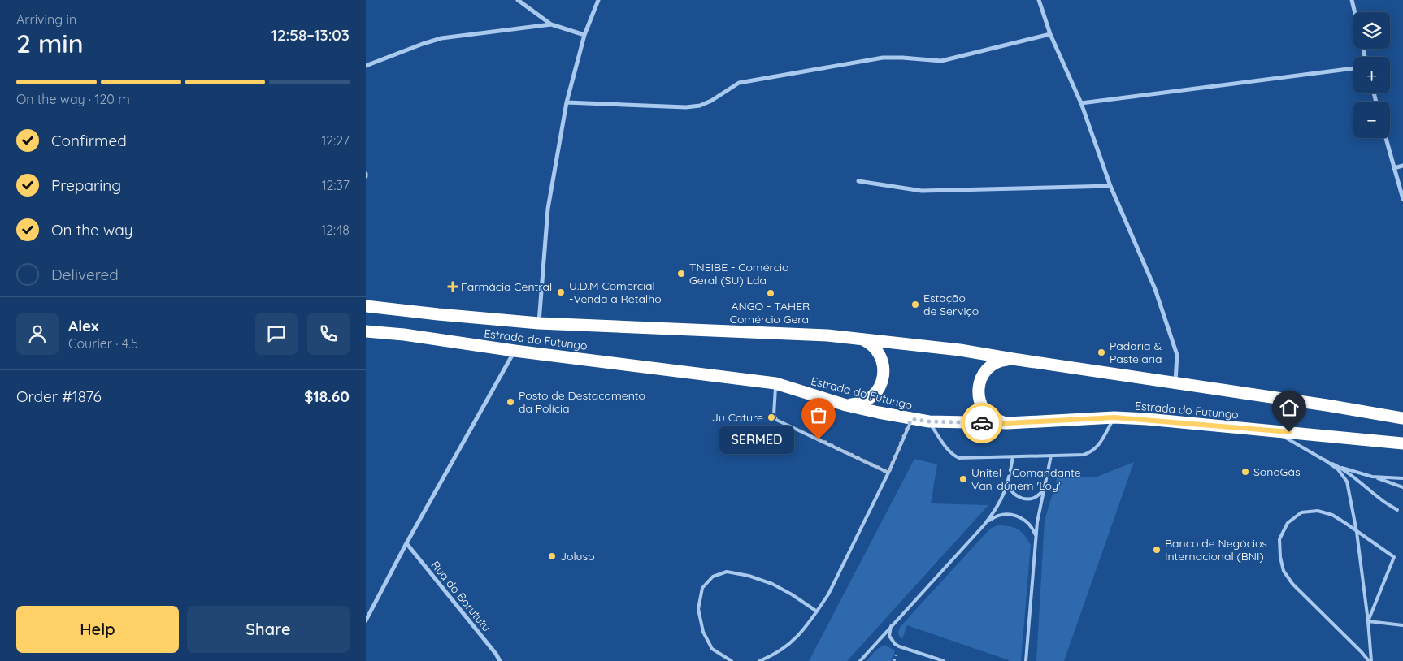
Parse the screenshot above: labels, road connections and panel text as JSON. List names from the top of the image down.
{
  "streets": {
    "highway": ["Estrada do Futungo"],
    "street": ["Rua do Borututu"]
  },
  "places": {
    "other": [
      "TNEIBE - Comércio Geral (SU) Lda",
      "U.D.M Comercial -Venda a Retalho",
      "ANGO - TAHER Comércio Geral",
      "Estação de Serviço",
      "Padaria & Pastelaria",
      "Posto de Destacamento da Polícia",
      "Ju Cature",
      "SERMED",
      "SonaGás",
      "Unitel - Comandante Van-dúnem 'Loy'",
      "Banco de Negócios Internacional (BNI)",
      "Joluso"
    ],
    "health": ["Farmácia Central"]
  },
  "page": {
    "heading": ["2 min", "Arriving in", "12:58–13:03"],
    "panel": [
      "Alex",
      "Courier · 4.5",
      "Order #1876",
      "$18.60"
    ],
    "map_buttons": ["+", "−"],
    "bar": "On the way · 120 m",
    "list": [
      ["Confirmed", "12:27"],
      ["Preparing", "12:37"],
      ["On the way", "12:48"],
      "Delivered"
    ],
    "bubble": "SERMED",
    "buttons": ["Help", "Share"]
  }
}
